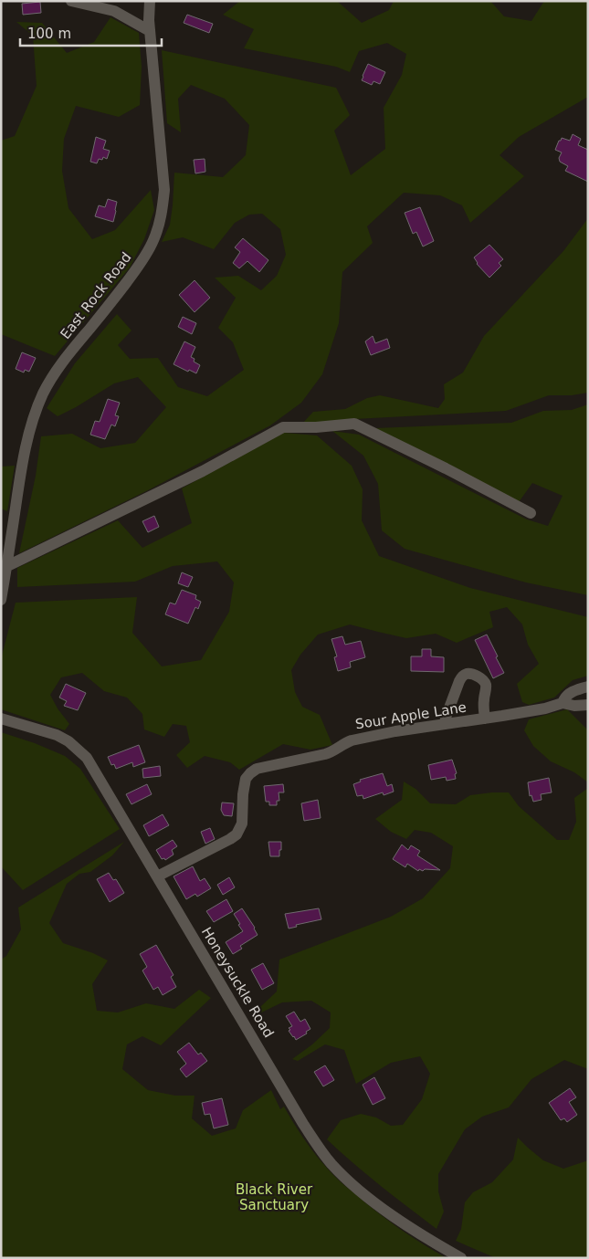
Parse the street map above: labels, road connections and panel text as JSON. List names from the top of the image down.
{
  "streets": {
    "street": ["East Rock Road", "Sour Apple Lane", "Honeysuckle Road"]
  },
  "crossings": [
    ["Sour Apple Lane", "Honeysuckle Road"]
  ],
  "parks": ["Black River Sanctuary"],
  "scale_bar": "100 m"
}
